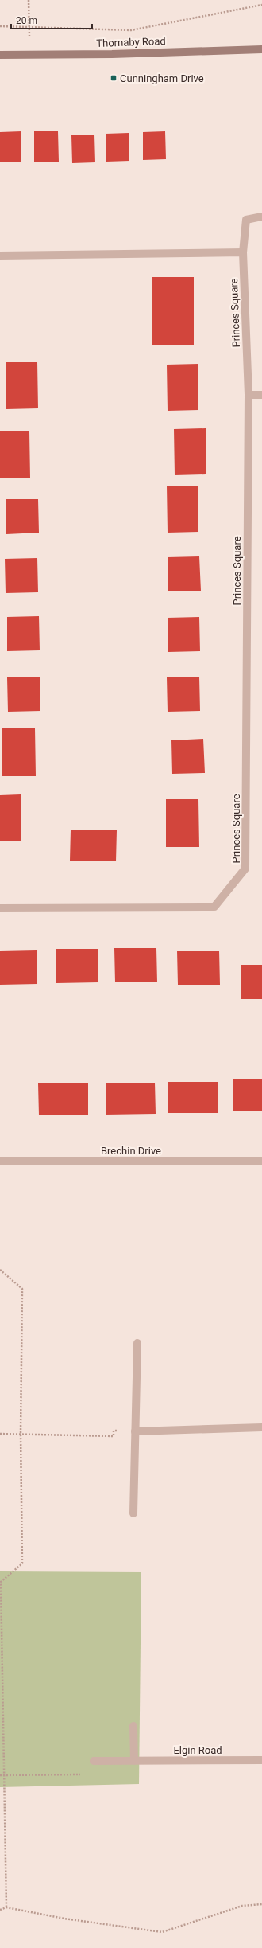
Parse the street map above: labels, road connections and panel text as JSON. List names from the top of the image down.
{
  "streets": {
    "street": [
      "Thornaby Road",
      "Princes Square",
      "Brechin Drive",
      "Elgin Road"
    ]
  },
  "places": {
    "transit": ["Cunningham Drive"]
  },
  "scale_bar": "20 m"
}
